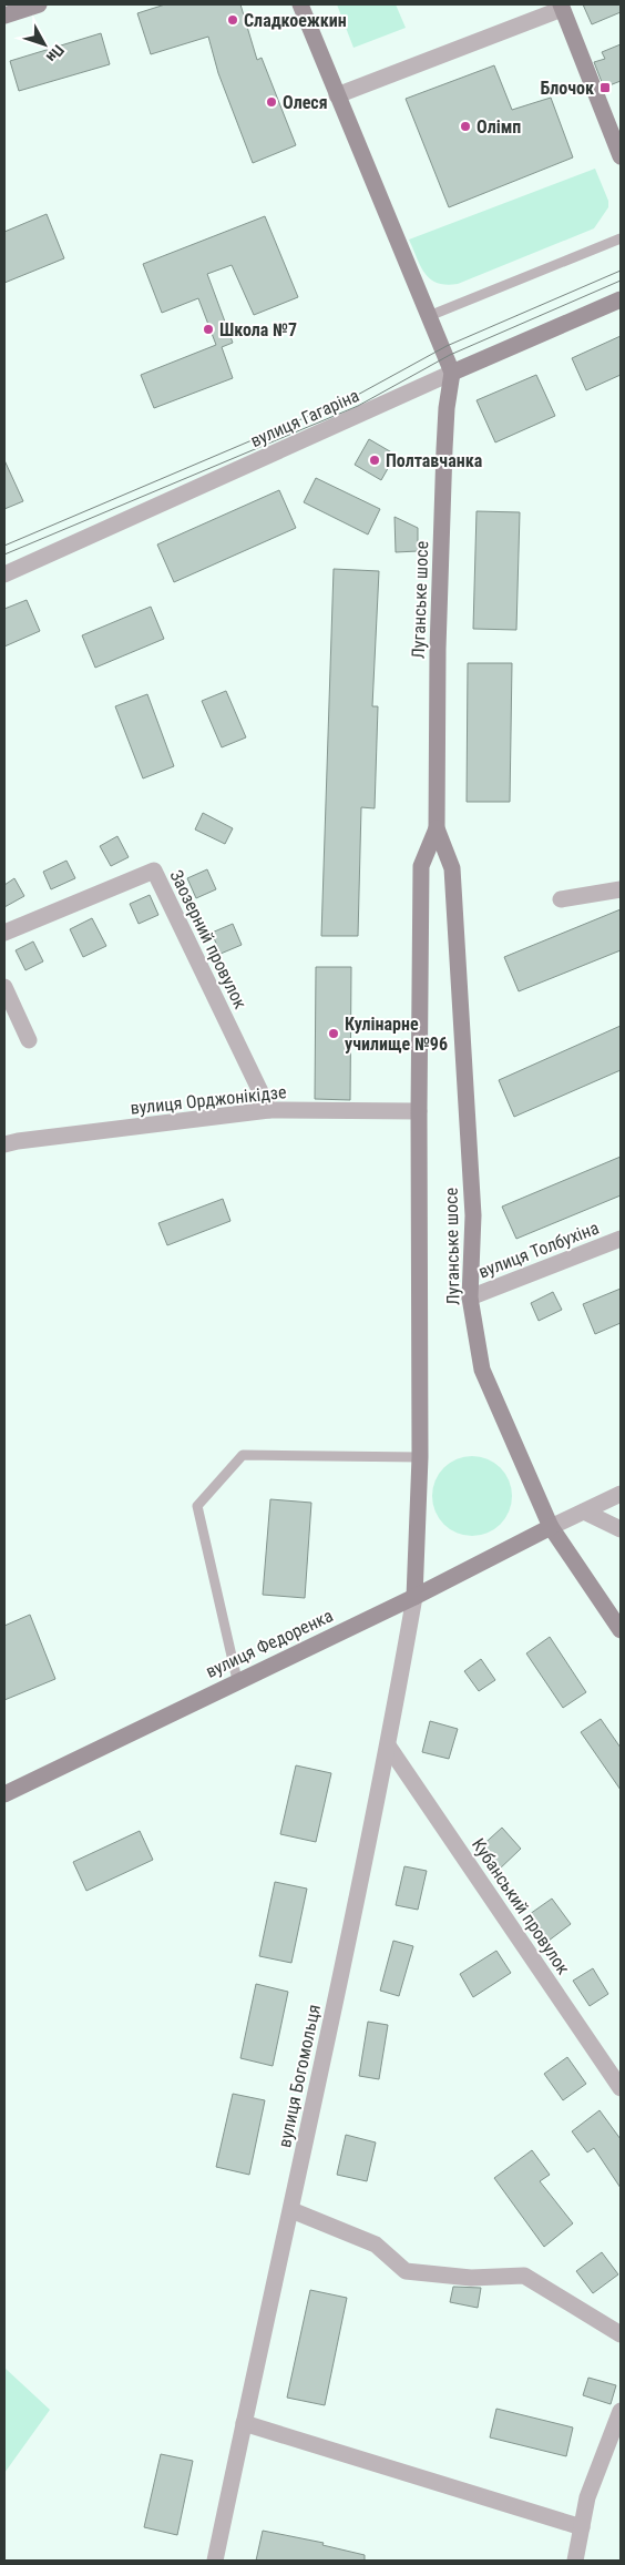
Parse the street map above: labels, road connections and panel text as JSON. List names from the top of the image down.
{
  "streets": {
    "main road": ["вулиця Гагаріна", "Луганське шосе", "вулиця Федоренка"],
    "street": [
      "Заозерний провулок",
      "вулиця Орджонікідзе",
      "вулиця Толбухіна",
      "Кубанський провулок",
      "вулиця Богомольця"
    ]
  },
  "crossings": [
    ["вулиця Гагаріна", "Луганське шосе"],
    ["Луганське шосе", "вулиця Орджонікідзе"],
    ["Луганське шосе", "вулиця Толбухіна"],
    ["Луганське шосе", "вулиця Федоренка"],
    ["Луганське шосе", "вулиця Богомольця"],
    ["Заозерний провулок", "вулиця Орджонікідзе"],
    ["вулиця Федоренка", "вулиця Богомольця"],
    ["Кубанський провулок", "вулиця Богомольця"]
  ],
  "places": {
    "other": [
      "Сладкоежкин",
      "Олеся",
      "Олімп",
      "Школа №7",
      "Полтавчанка",
      "Кулінарне училище №96"
    ],
    "transit": ["Блочок"]
  },
  "north": "bottom right"
}
